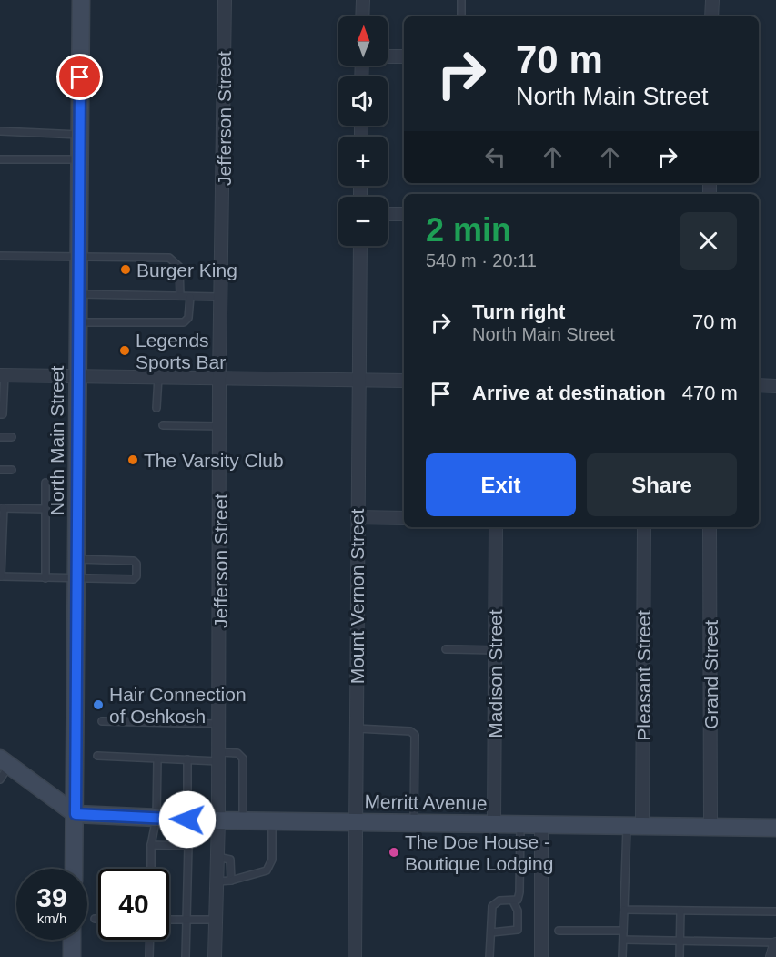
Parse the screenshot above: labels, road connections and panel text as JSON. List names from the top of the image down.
{
  "streets": {
    "main road": ["North Main Street", "Merritt Avenue"],
    "street": [
      "Jefferson Street",
      "Mount Vernon Street",
      "Madison Street",
      "Grand Street",
      "Pleasant Street"
    ]
  },
  "crossings": [
    ["Jefferson Street", "Merritt Avenue"],
    ["North Main Street", "Merritt Avenue"],
    ["Mount Vernon Street", "Merritt Avenue"],
    ["Madison Street", "Merritt Avenue"],
    ["Grand Street", "Merritt Avenue"],
    ["Pleasant Street", "Merritt Avenue"]
  ],
  "places": [
    "Burger King",
    "Legends Sports Bar",
    "The Varsity Club",
    "Hair Connection of Oshkosh",
    "The Doe House - Boutique Lodging"
  ],
  "north": "top",
  "page": {
    "map_buttons": ["+", "−"],
    "turn": ["70 m", "North Main Street"],
    "heading": ["2 min", "540 m · 20:11"],
    "list": [
      {
        "name": "Turn right",
        "note": "North Main Street",
        "value": "70 m"
      },
      {
        "name": "Arrive at destination",
        "value": "470 m"
      }
    ],
    "buttons": ["Exit", "Share"],
    "speed": "39 km/h",
    "limit": "40"
  }
}
